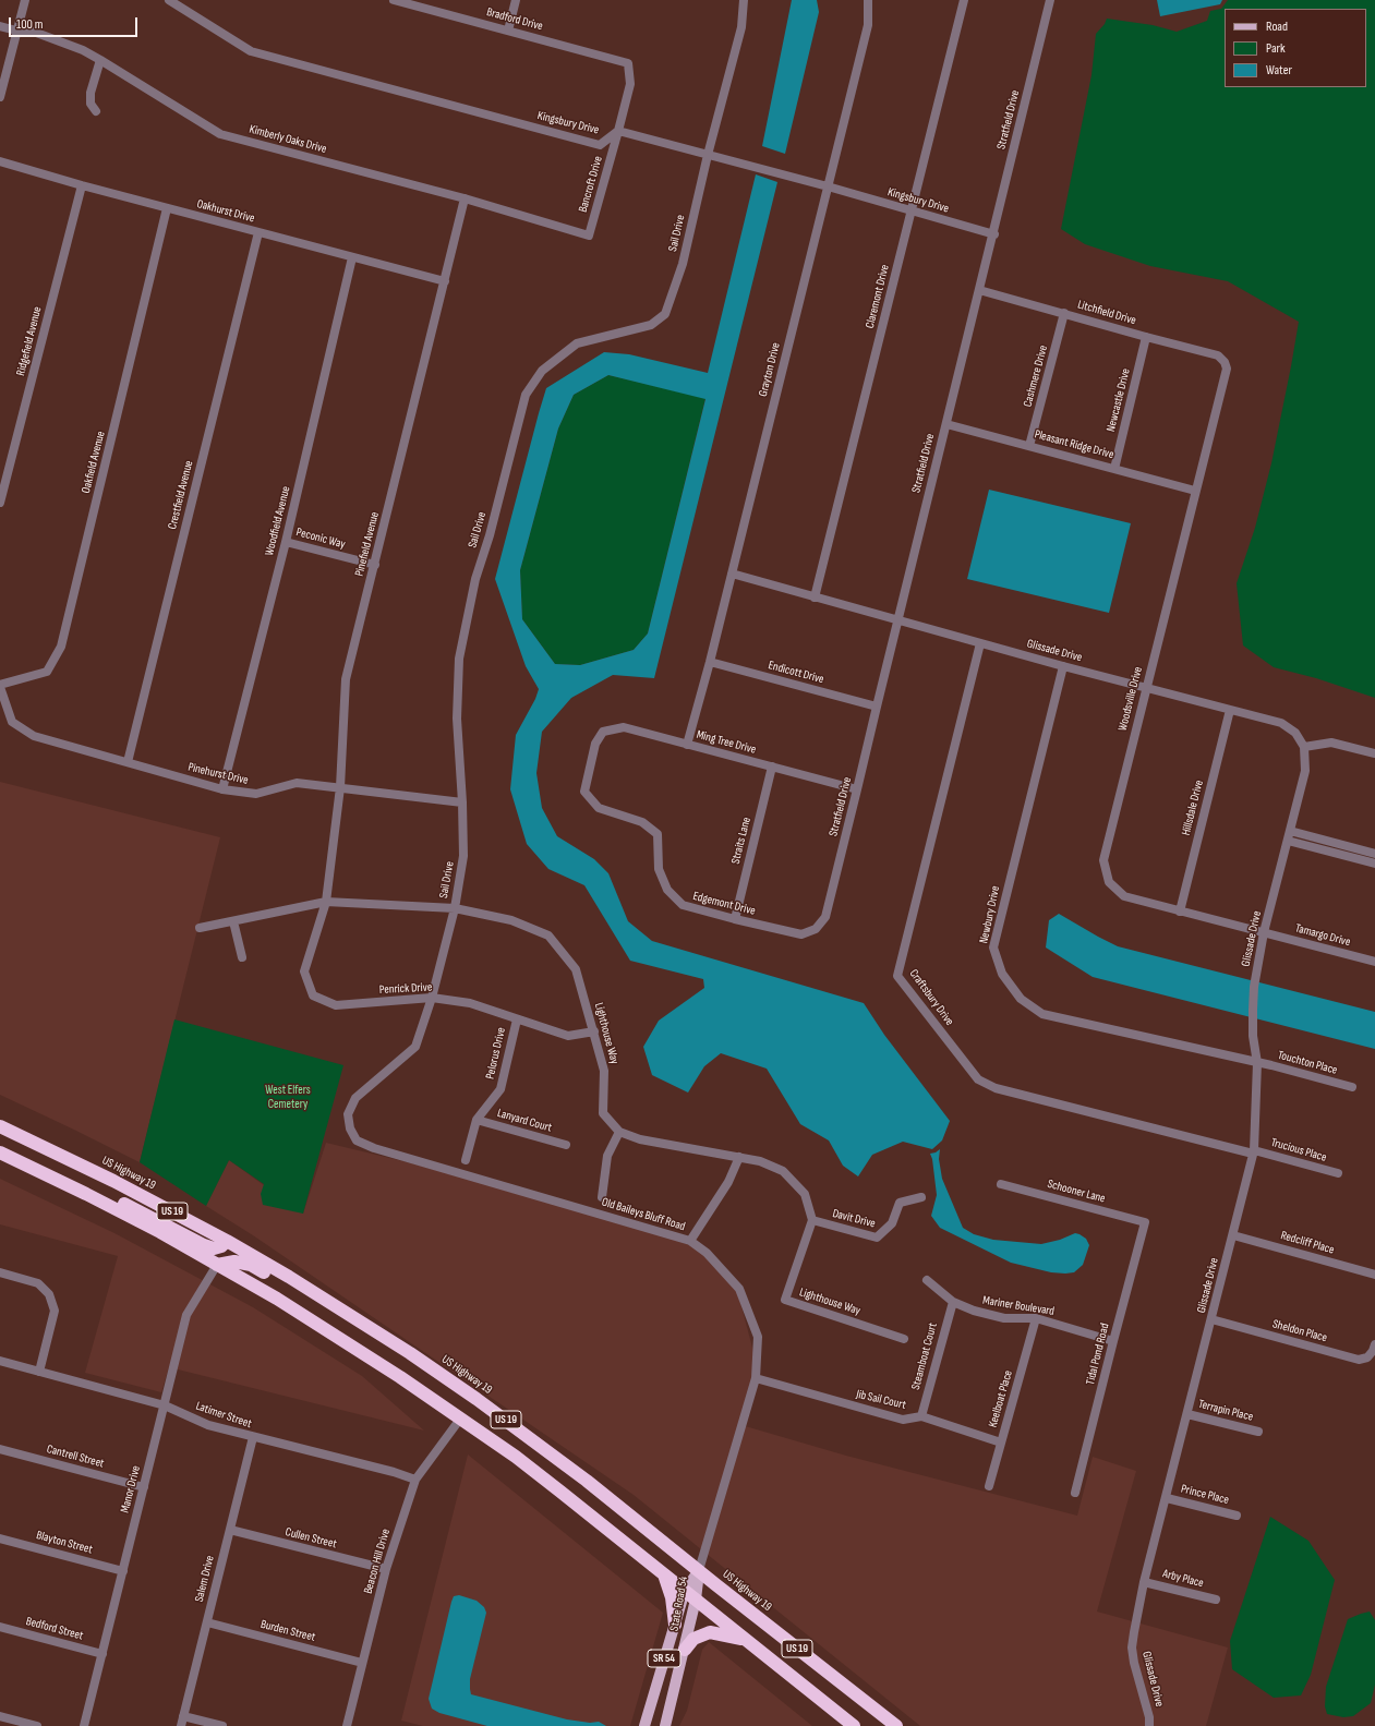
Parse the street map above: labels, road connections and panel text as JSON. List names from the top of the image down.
{
  "streets": {
    "highway": ["US Highway 19", "US 19"],
    "main road": ["State Road 54", "SR 54"],
    "street": [
      "Bradford Drive",
      "Stratfield Drive",
      "Kingsbury Drive",
      "Kimberly Oaks Drive",
      "Bancroft Drive",
      "Oakhurst Drive",
      "Sail Drive",
      "Claremont Drive",
      "Litchfield Drive",
      "Ridgefield Avenue",
      "Grayton Drive",
      "Cashmere Drive",
      "Newcastle Drive",
      "Pleasant Ridge Drive",
      "Oakfield Avenue",
      "Crestfield Avenue",
      "Woodfield Avenue",
      "Peconic Way",
      "Pinefield Avenue",
      "Glissade Drive",
      "Endicott Drive",
      "Woodsville Drive",
      "Ming Tree Drive",
      "Pinehurst Drive",
      "Hillsdale Drive",
      "Straits Lane",
      "Edgemont Drive",
      "Newbury Drive",
      "Tamargo Drive",
      "Penrick Drive",
      "Craftsbury Drive",
      "Lighthouse Way",
      "Pelorus Drive",
      "Touchton Place",
      "Lanyard Court",
      "Trucious Place",
      "Schooner Lane",
      "Old Baileys Bluff Road",
      "Davit Drive",
      "Redcliff Place",
      "Mariner Boulevard",
      "Sheldon Place",
      "Tidal Pond Road",
      "Steamboat Court",
      "Keelboat Place",
      "Jib Sail Court",
      "Terrapin Place",
      "Latimer Street",
      "Cantrell Street",
      "Manor Drive",
      "Prince Place",
      "Cullen Street",
      "Blayton Street",
      "Beacon Hill Drive",
      "Salem Drive",
      "Arby Place",
      "Bedford Street",
      "Burden Street"
    ]
  },
  "crossings": [
    ["Bradford Drive", "Bancroft Drive"],
    ["Stratfield Drive", "Kingsbury Drive"],
    ["Stratfield Drive", "Litchfield Drive"],
    ["Stratfield Drive", "Pleasant Ridge Drive"],
    ["Stratfield Drive", "Glissade Drive"],
    ["Stratfield Drive", "Endicott Drive"],
    ["Stratfield Drive", "Ming Tree Drive"],
    ["Stratfield Drive", "Edgemont Drive"],
    ["Kingsbury Drive", "Bancroft Drive"],
    ["Kingsbury Drive", "Sail Drive"],
    ["Kingsbury Drive", "Claremont Drive"],
    ["Kingsbury Drive", "Grayton Drive"],
    ["Kimberly Oaks Drive", "Bancroft Drive"],
    ["Kimberly Oaks Drive", "Pinefield Avenue"],
    ["Oakhurst Drive", "Ridgefield Avenue"],
    ["Oakhurst Drive", "Oakfield Avenue"],
    ["Oakhurst Drive", "Crestfield Avenue"],
    ["Oakhurst Drive", "Woodfield Avenue"],
    ["Oakhurst Drive", "Pinefield Avenue"],
    ["Sail Drive", "Pinehurst Drive"],
    ["Sail Drive", "Penrick Drive"],
    ["Sail Drive", "Lighthouse Way"],
    ["Sail Drive", "Old Baileys Bluff Road"],
    ["Claremont Drive", "Glissade Drive"],
    ["Litchfield Drive", "Cashmere Drive"],
    ["Litchfield Drive", "Newcastle Drive"],
    ["Litchfield Drive", "Woodsville Drive"],
    ["Grayton Drive", "Glissade Drive"],
    ["Grayton Drive", "Endicott Drive"],
    ["Grayton Drive", "Ming Tree Drive"],
    ["Cashmere Drive", "Pleasant Ridge Drive"],
    ["Newcastle Drive", "Pleasant Ridge Drive"],
    ["Pleasant Ridge Drive", "Woodsville Drive"],
    ["Oakfield Avenue", "Pinehurst Drive"],
    ["Crestfield Avenue", "Pinehurst Drive"],
    ["Woodfield Avenue", "Peconic Way"],
    ["Woodfield Avenue", "Pinehurst Drive"],
    ["Peconic Way", "Pinefield Avenue"],
    ["Pinefield Avenue", "Pinehurst Drive"],
    ["Pinefield Avenue", "Penrick Drive"],
    ["Pinefield Avenue", "Lighthouse Way"],
    ["Glissade Drive", "Woodsville Drive"],
    ["Glissade Drive", "Hillsdale Drive"],
    ["Glissade Drive", "Newbury Drive"],
    ["Glissade Drive", "Tamargo Drive"],
    ["Glissade Drive", "Craftsbury Drive"],
    ["Glissade Drive", "Touchton Place"],
    ["Glissade Drive", "Trucious Place"],
    ["Glissade Drive", "Redcliff Place"],
    ["Glissade Drive", "Sheldon Place"],
    ["Glissade Drive", "Terrapin Place"],
    ["Glissade Drive", "Prince Place"],
    ["Glissade Drive", "Arby Place"],
    ["Woodsville Drive", "Hillsdale Drive"],
    ["Woodsville Drive", "Tamargo Drive"],
    ["Ming Tree Drive", "Straits Lane"],
    ["Ming Tree Drive", "Edgemont Drive"],
    ["Straits Lane", "Edgemont Drive"],
    ["Newbury Drive", "Touchton Place"],
    ["Penrick Drive", "Lighthouse Way"],
    ["Penrick Drive", "Pelorus Drive"],
    ["Craftsbury Drive", "Trucious Place"],
    ["Lighthouse Way", "Davit Drive"],
    ["Pelorus Drive", "Lanyard Court"],
    ["US Highway 19", "Old Baileys Bluff Road"],
    ["US Highway 19", "State Road 54"],
    ["Schooner Lane", "Tidal Pond Road"],
    ["US 19", "Manor Drive"],
    ["US 19", "Beacon Hill Drive"],
    ["US 19", "State Road 54"],
    ["Old Baileys Bluff Road", "Jib Sail Court"],
    ["Old Baileys Bluff Road", "State Road 54"],
    ["Mariner Boulevard", "Tidal Pond Road"],
    ["Mariner Boulevard", "Steamboat Court"],
    ["Mariner Boulevard", "Keelboat Place"],
    ["Steamboat Court", "Jib Sail Court"],
    ["Keelboat Place", "Jib Sail Court"],
    ["Latimer Street", "Manor Drive"],
    ["Latimer Street", "Beacon Hill Drive"],
    ["Latimer Street", "Salem Drive"],
    ["Cantrell Street", "Manor Drive"],
    ["Manor Drive", "Blayton Street"],
    ["Manor Drive", "Bedford Street"],
    ["Cullen Street", "Beacon Hill Drive"],
    ["Cullen Street", "Salem Drive"],
    ["Beacon Hill Drive", "Burden Street"],
    ["Salem Drive", "Burden Street"]
  ],
  "parks": ["West Elfers Cemetery"],
  "legend": ["Road", "Park", "Water"],
  "scale_bar": "100 m"
}
